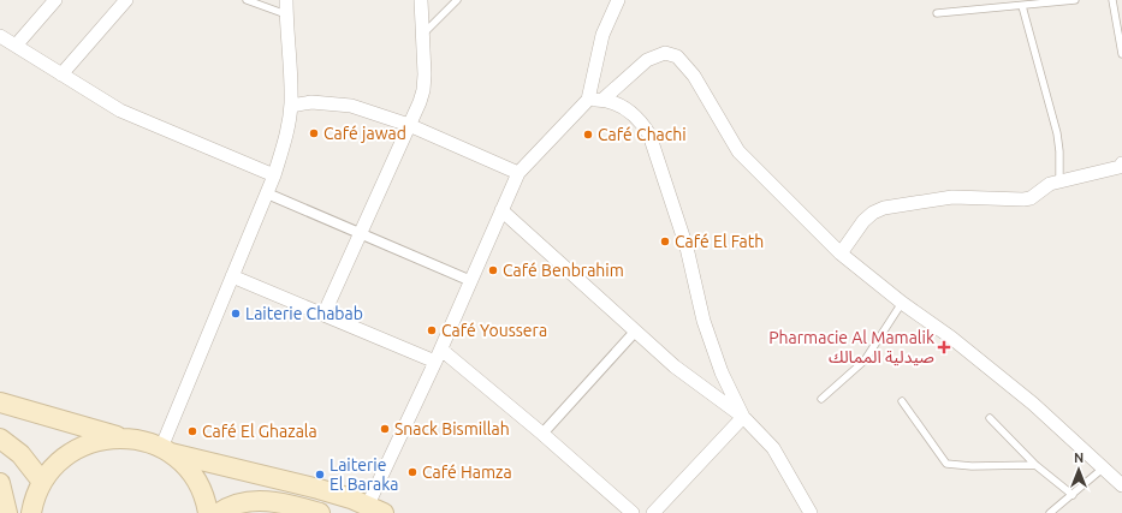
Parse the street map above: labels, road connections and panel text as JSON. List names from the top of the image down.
{
  "places": {
    "other": [
      "Café jawad",
      "Café Chachi",
      "Café El Fath",
      "Café Benbrahim",
      "Laiterie Chabab",
      "Café Youssera",
      "Snack Bismillah",
      "Café El Ghazala",
      "Café Hamza",
      "Laiterie El Baraka"
    ],
    "health": ["Pharmacie Al Mamalik صيدلية الممالك"]
  },
  "north": "top"
}
